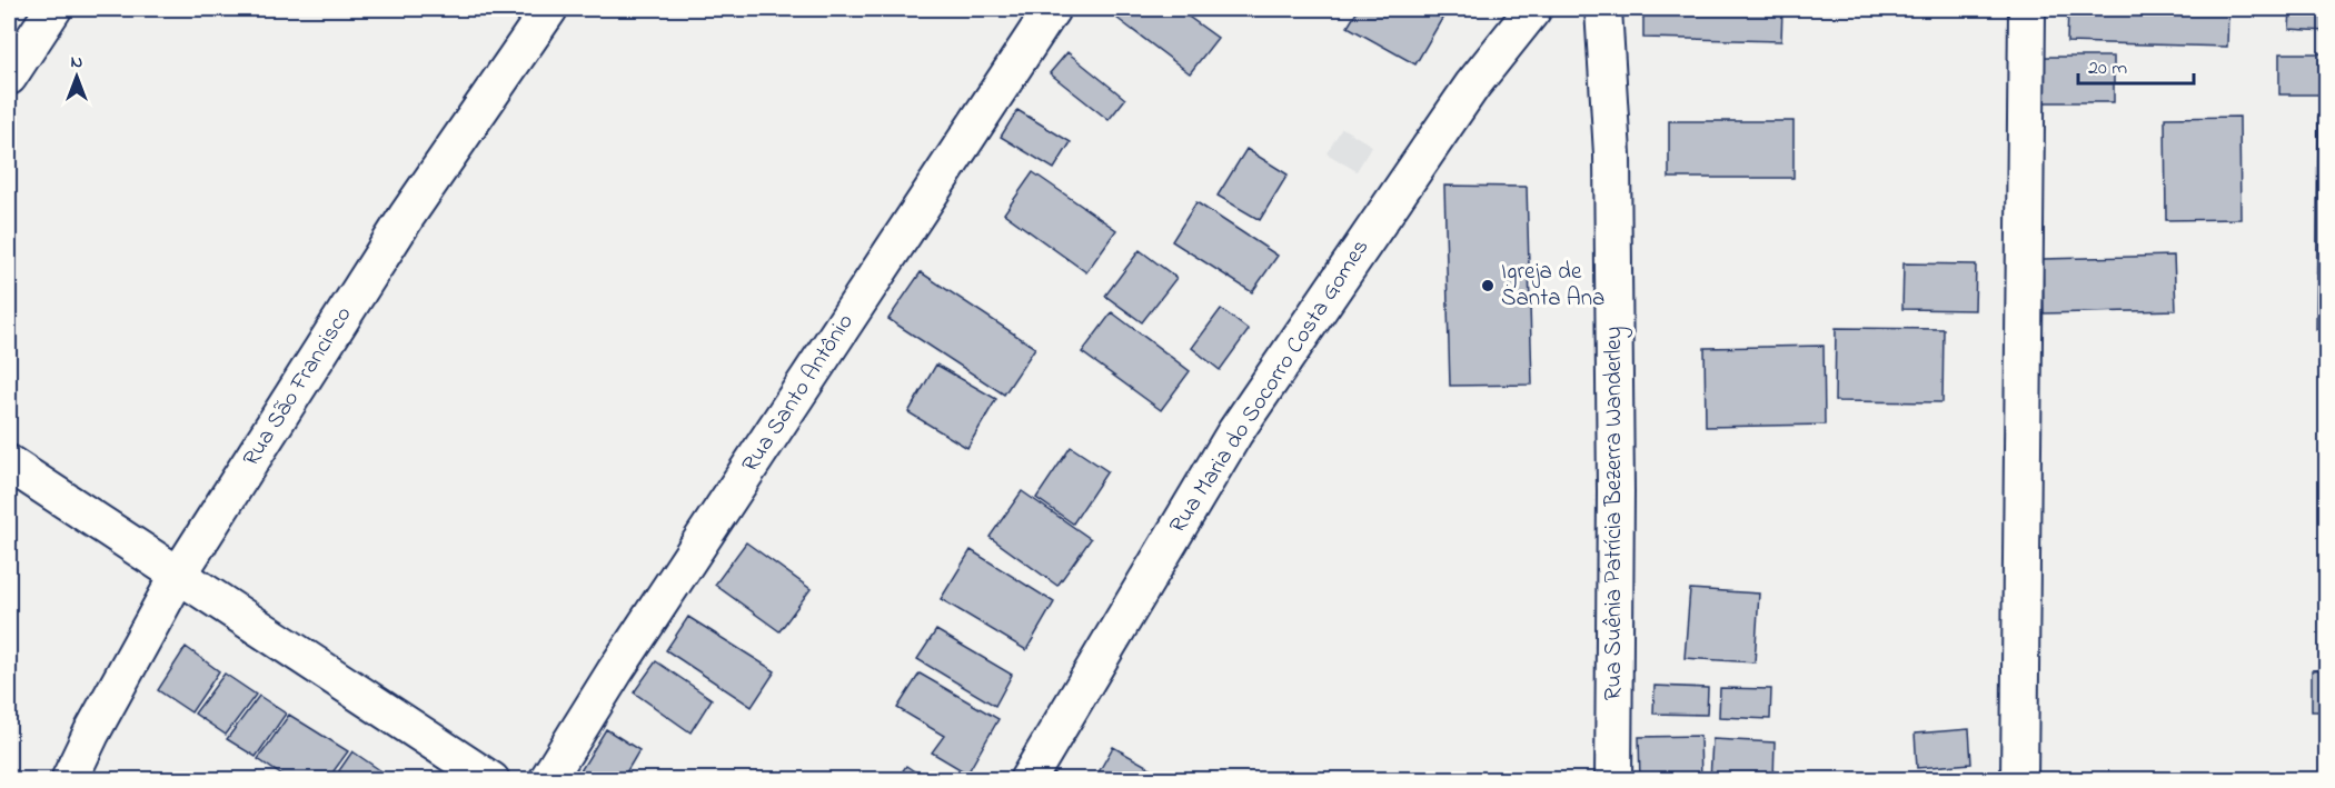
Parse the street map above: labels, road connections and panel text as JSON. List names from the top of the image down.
{
  "streets": {
    "street": [
      "Rua São Francisco",
      "Rua Maria do Socorro Costa Gomes",
      "Rua Santo Antônio",
      "Rua Suênia Patrícia Bezerra Wanderley"
    ]
  },
  "places": ["Igreja de Santa Ana"],
  "scale_bar": "20 m",
  "north": "top"
}
